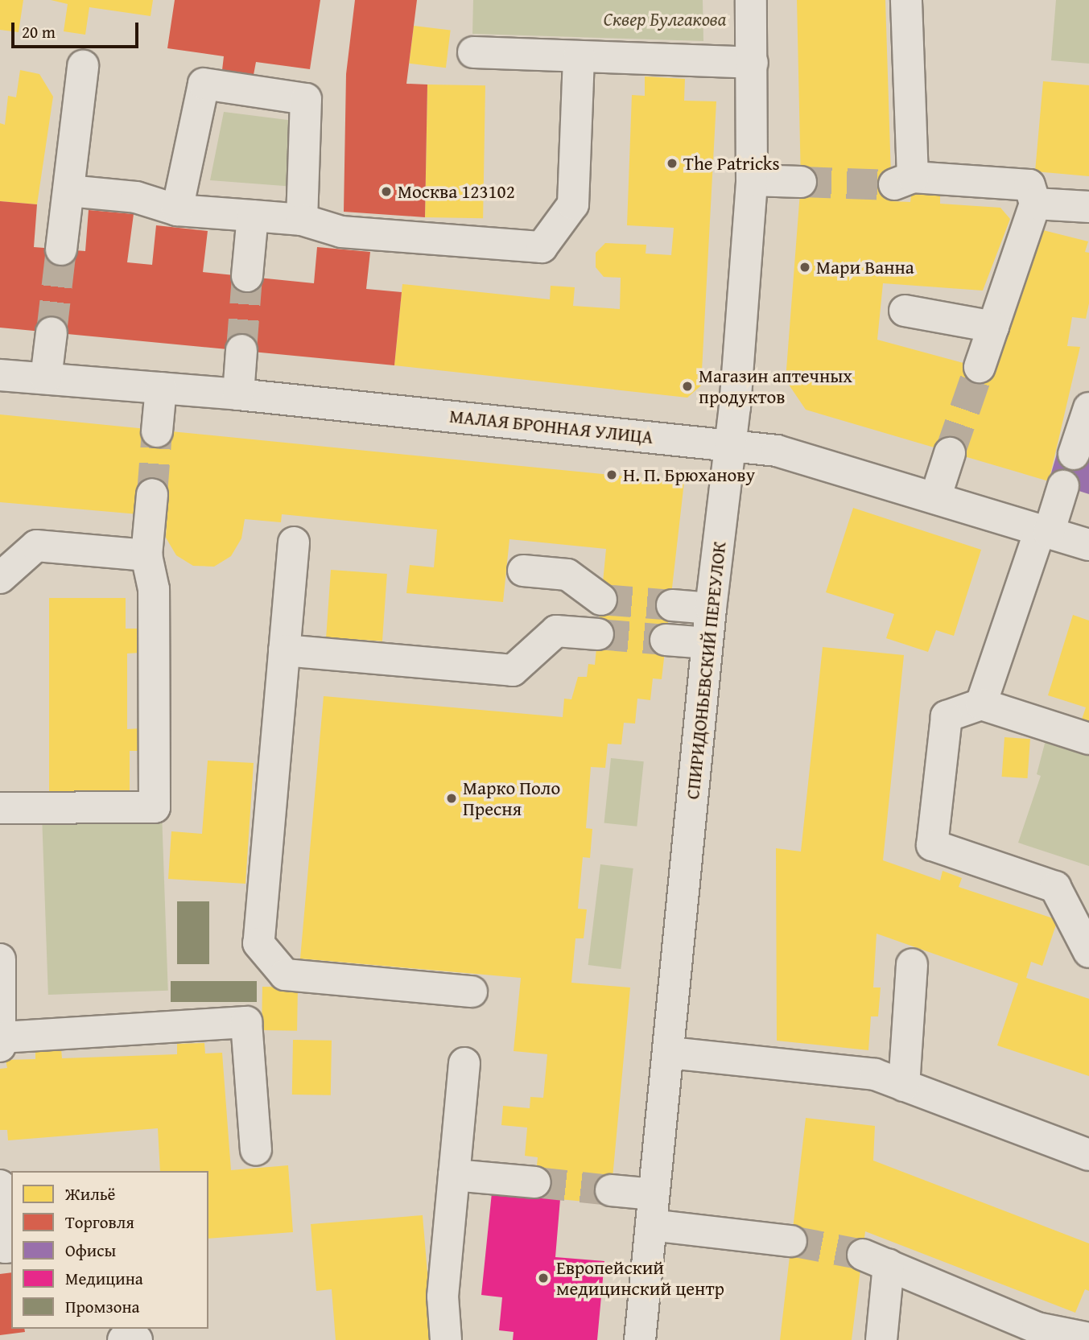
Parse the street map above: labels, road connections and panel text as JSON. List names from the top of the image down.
{
  "streets": {
    "street": ["МАЛАЯ БРОННАЯ УЛИЦА", "СПИРИДОНЬЕВСКИЙ ПЕРЕУЛОК"]
  },
  "crossings": [
    ["МАЛАЯ БРОННАЯ УЛИЦА", "СПИРИДОНЬЕВСКИЙ ПЕРЕУЛОК"]
  ],
  "parks": ["Сквер Булгакова"],
  "places": [
    "The Patricks",
    "Москва 123102",
    "Мари Ванна",
    "Магазин аптечных продуктов",
    "Н. П. Брюханову",
    "Марко Поло Пресня",
    "Европейский медицинский центр"
  ],
  "legend": [
    "Жильё",
    "Торговля",
    "Офисы",
    "Медицина",
    "Промзона"
  ],
  "scale_bar": "20 m"
}
